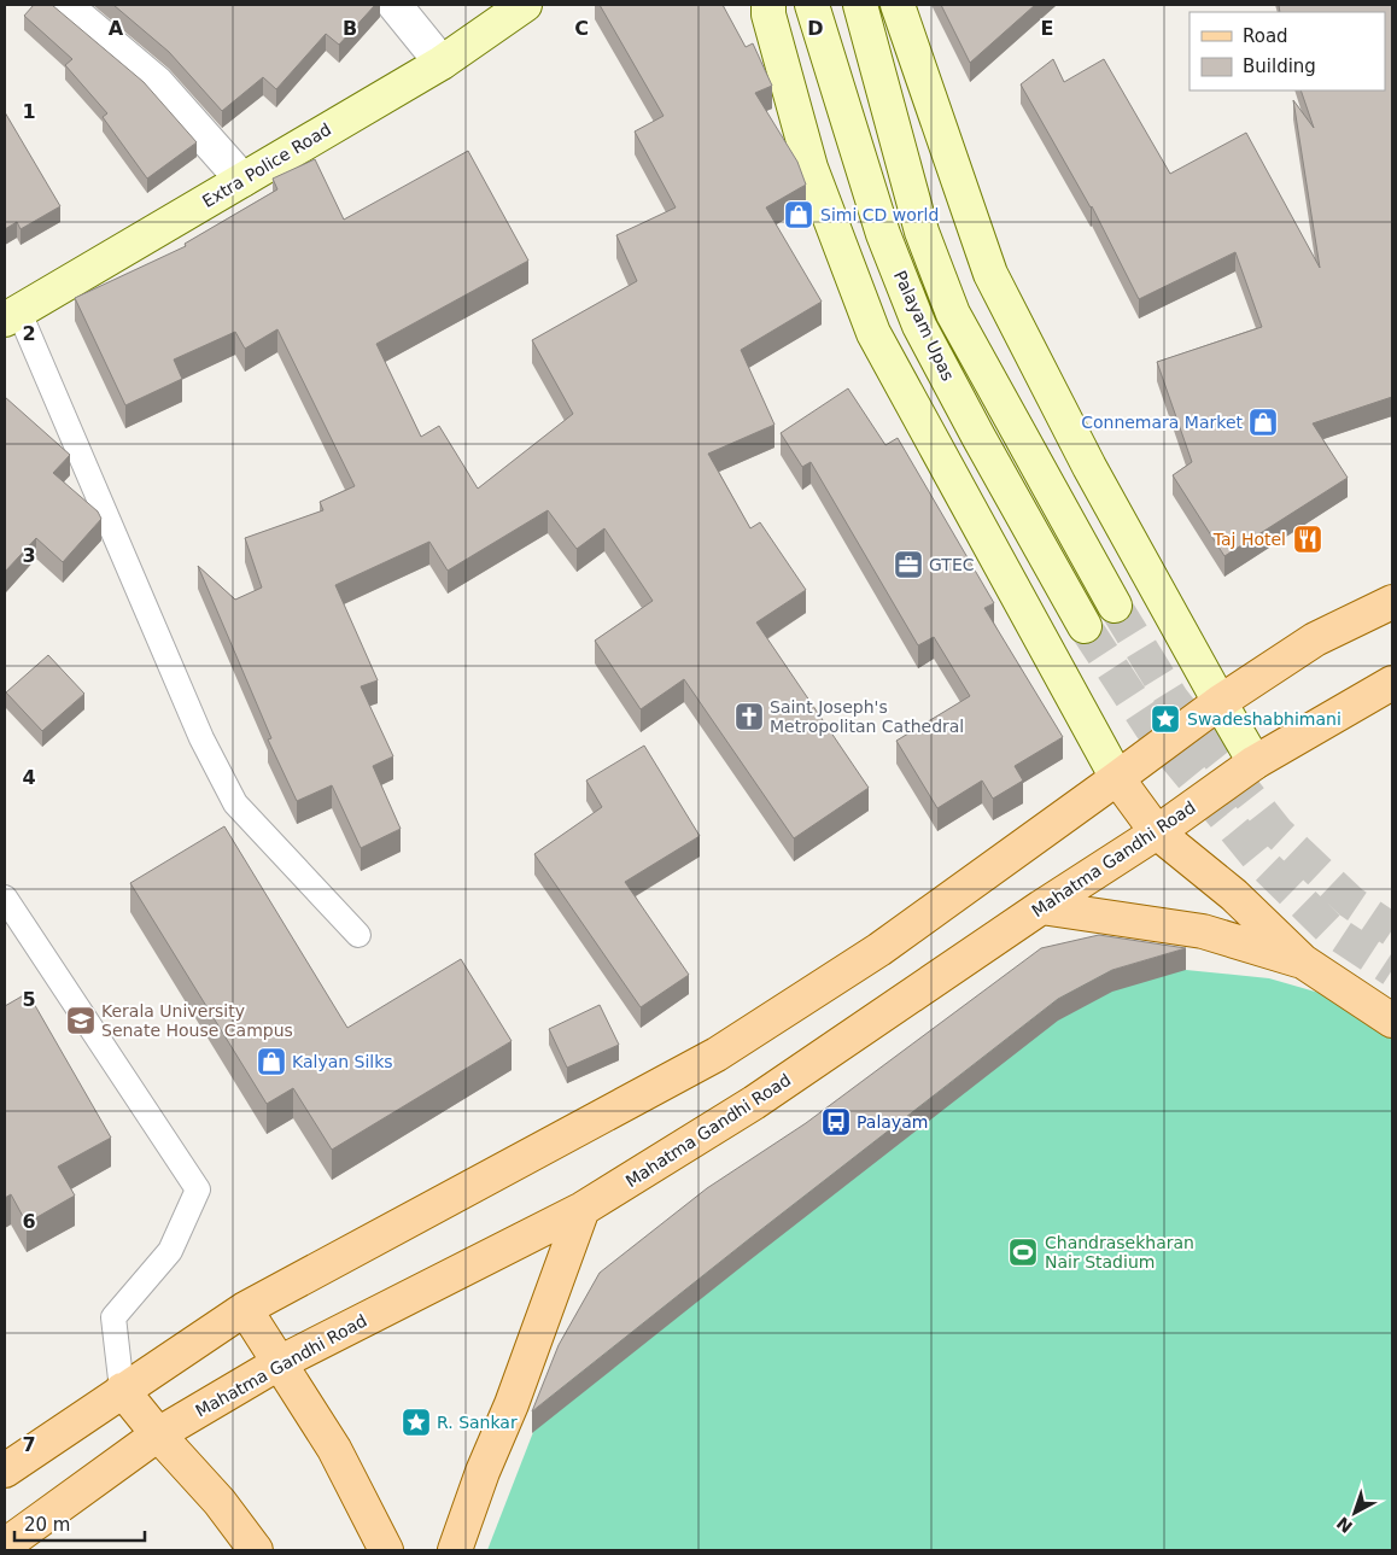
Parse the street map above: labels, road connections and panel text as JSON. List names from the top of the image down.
{
  "streets": {
    "main road": ["Extra Police Road", "Palayam Upas", "Mahatma Gandhi Road"]
  },
  "places": {
    "shop": ["Simi CD world", "Connemara Market", "Kalyan Silks"],
    "restaurant": ["Taj Hotel"],
    "office": ["GTEC"],
    "church": ["Saint Joseph's Metropolitan Cathedral"],
    "place": ["Swadeshabhimani", "R. Sankar"],
    "school or university": ["Kerala University Senate House Campus"],
    "bus stop": ["Palayam"],
    "sports": ["Chandrasekharan Nair Stadium"]
  },
  "legend": ["Road", "Building"],
  "scale_bar": "20 m",
  "north": "bottom left",
  "grid": {
    "columns": [
      "A",
      "B",
      "C",
      "D",
      "E"
    ],
    "rows": [
      "1",
      "2",
      "3",
      "4",
      "5",
      "6",
      "7"
    ]
  }
}
